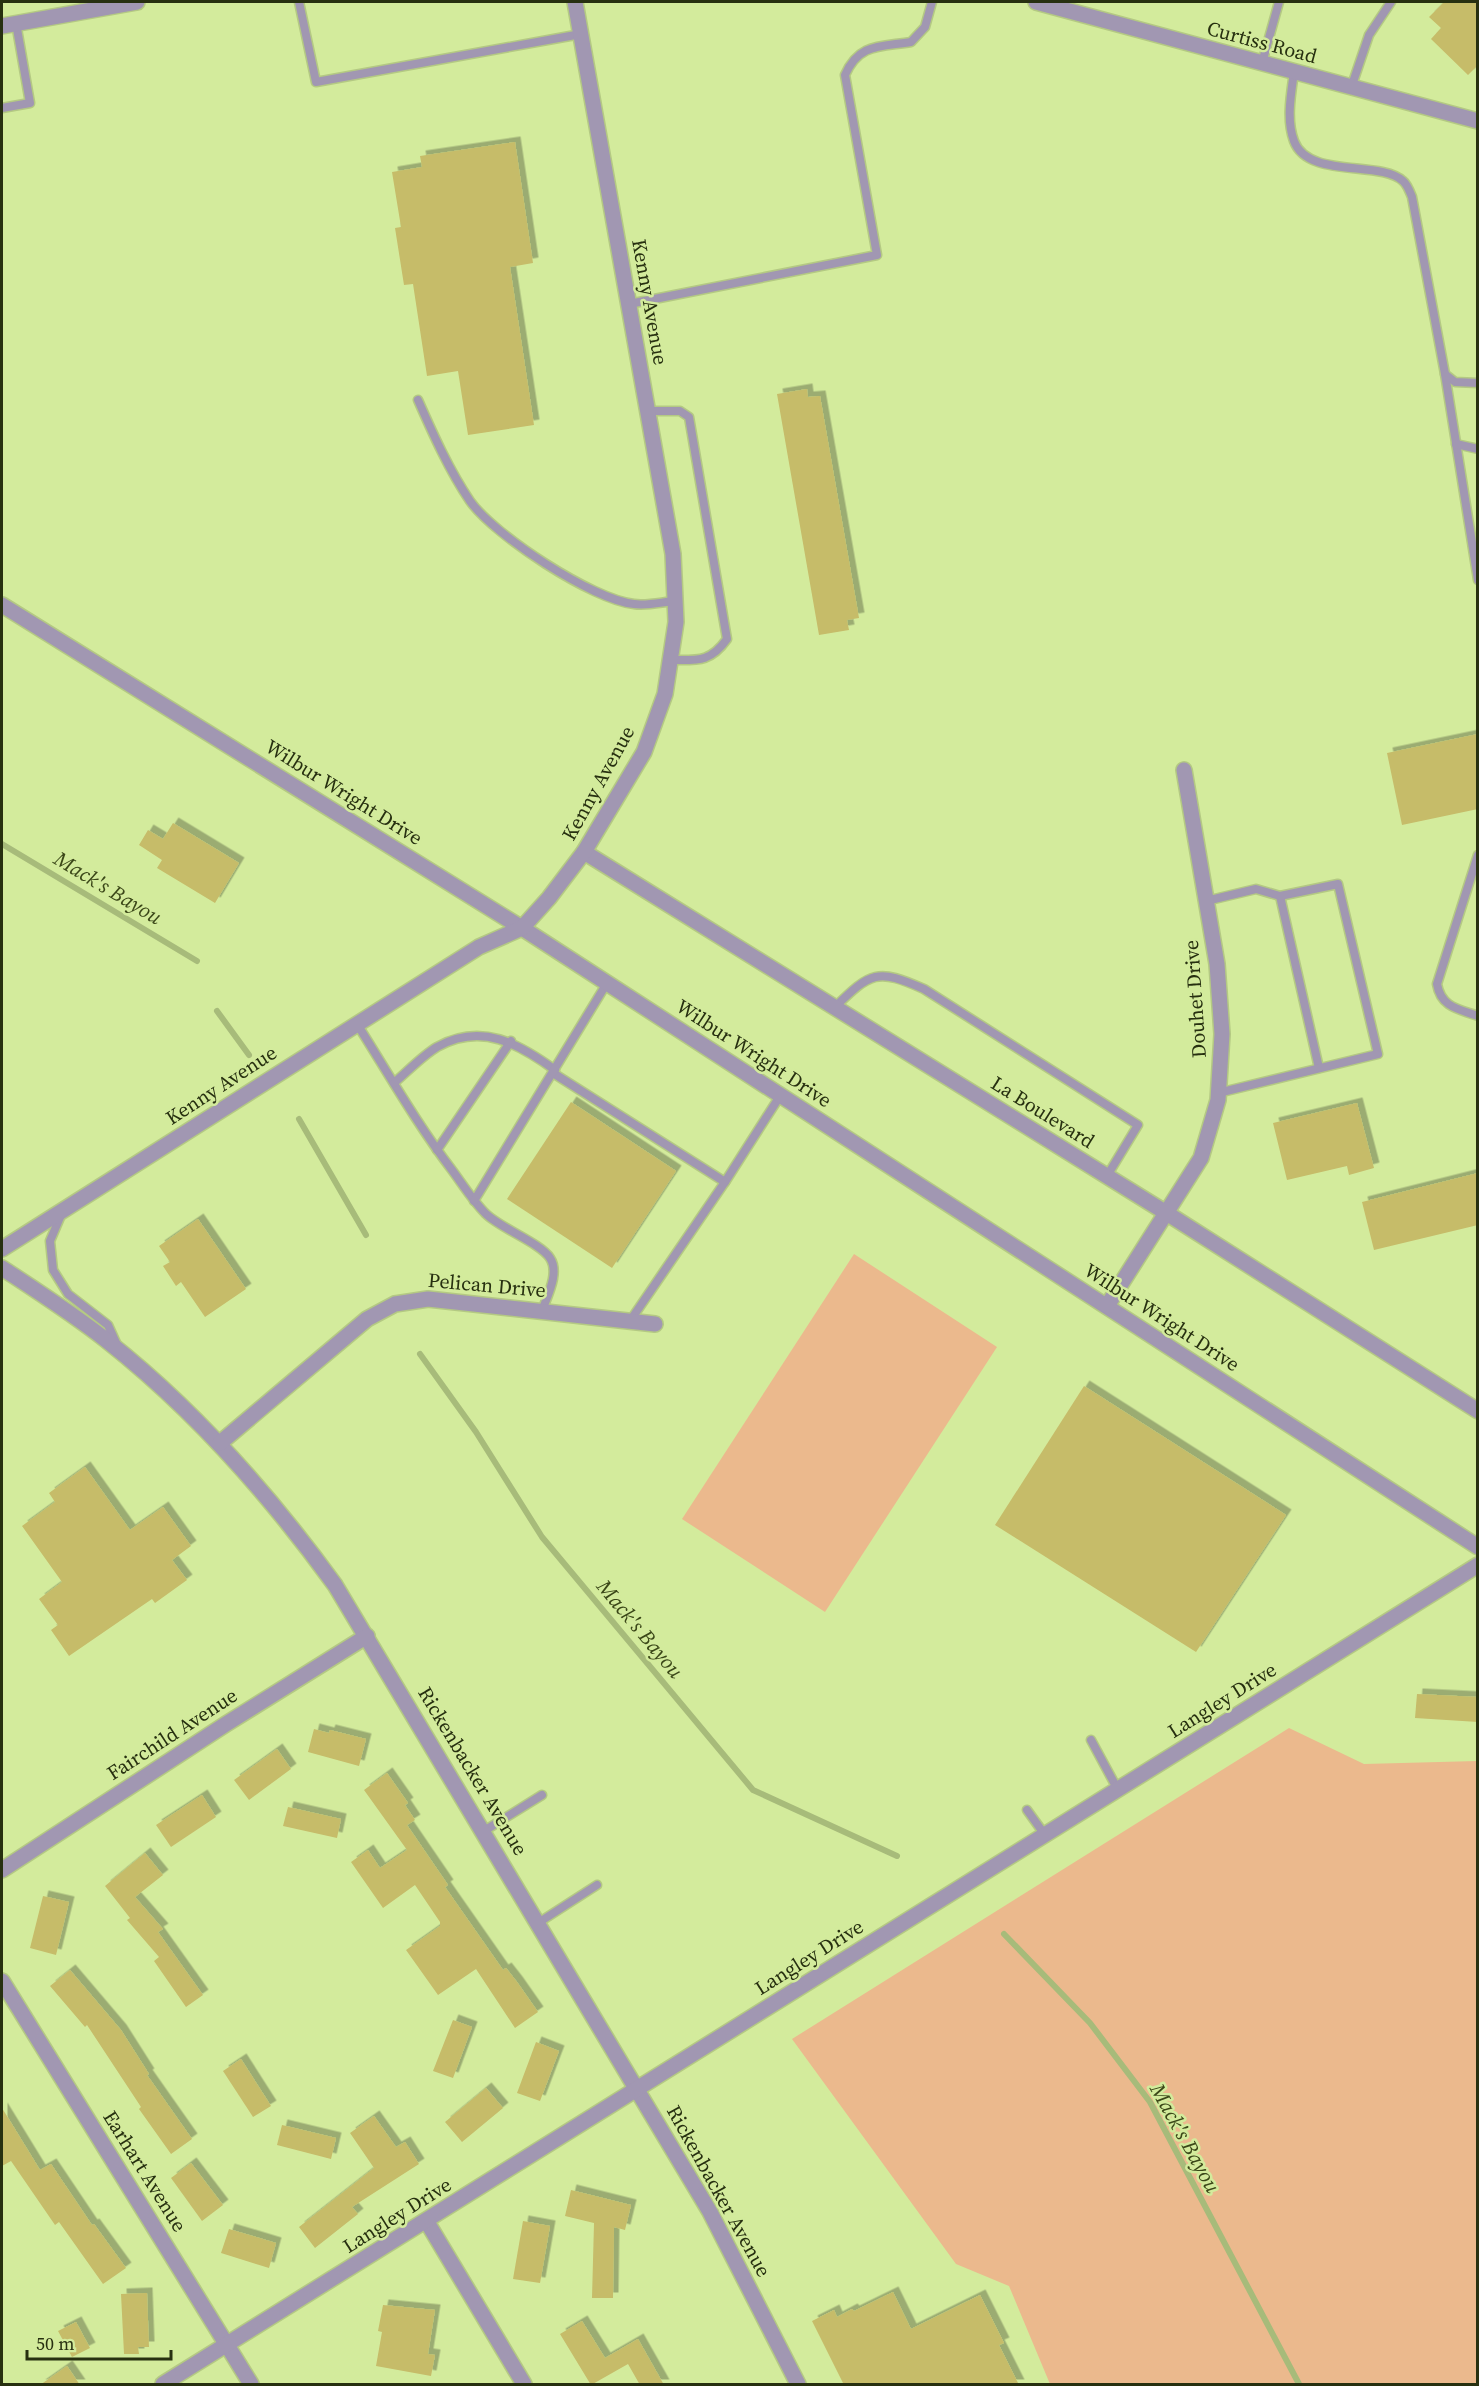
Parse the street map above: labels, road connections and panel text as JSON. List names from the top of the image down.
{
  "streets": {
    "street": [
      "Curtiss Road",
      "Kenny Avenue",
      "Wilbur Wright Drive",
      "Douhet Drive",
      "La Boulevard",
      "Pelican Drive",
      "Langley Drive",
      "Fairchild Avenue",
      "Rickenbacker Avenue",
      "Earhart Avenue"
    ]
  },
  "crossings": [
    ["Kenny Avenue", "Wilbur Wright Drive"],
    ["Kenny Avenue", "La Boulevard"],
    ["Wilbur Wright Drive", "Douhet Drive"],
    ["Douhet Drive", "La Boulevard"],
    ["Pelican Drive", "Rickenbacker Avenue"],
    ["Langley Drive", "Rickenbacker Avenue"],
    ["Langley Drive", "Earhart Avenue"],
    ["Fairchild Avenue", "Rickenbacker Avenue"]
  ],
  "water": ["Mack's Bayou"],
  "scale_bar": "50 m"
}
